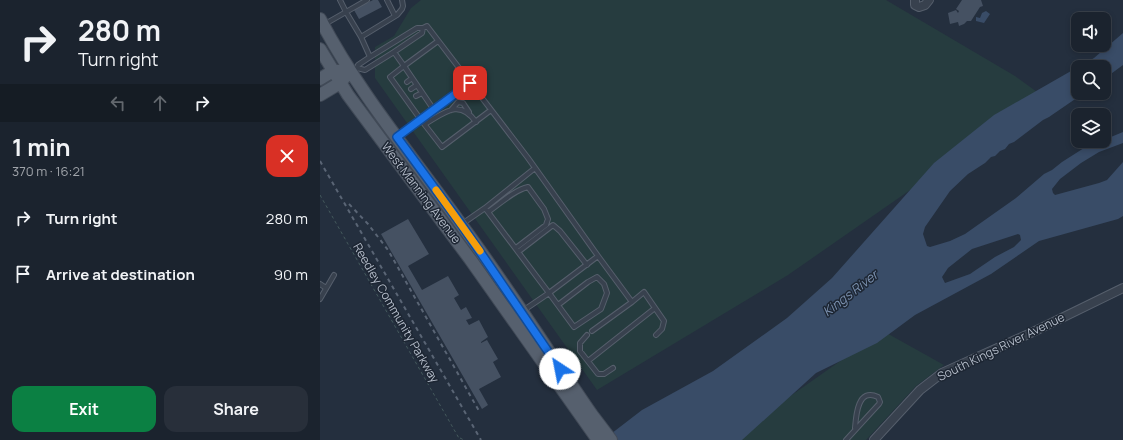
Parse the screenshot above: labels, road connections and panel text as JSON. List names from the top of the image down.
{
  "streets": {
    "main road": ["West Manning Avenue"],
    "street": ["South Kings River Avenue"],
    "path": ["Reedley Community Parkway"]
  },
  "water": ["Kings River"],
  "page": {
    "turn": ["280 m", "Turn right"],
    "heading": ["1 min", "370 m · 16:21"],
    "list": [
      {
        "name": "Turn right",
        "value": "280 m"
      },
      {
        "name": "Arrive at destination",
        "value": "90 m"
      }
    ],
    "buttons": ["Exit", "Share"]
  }
}
